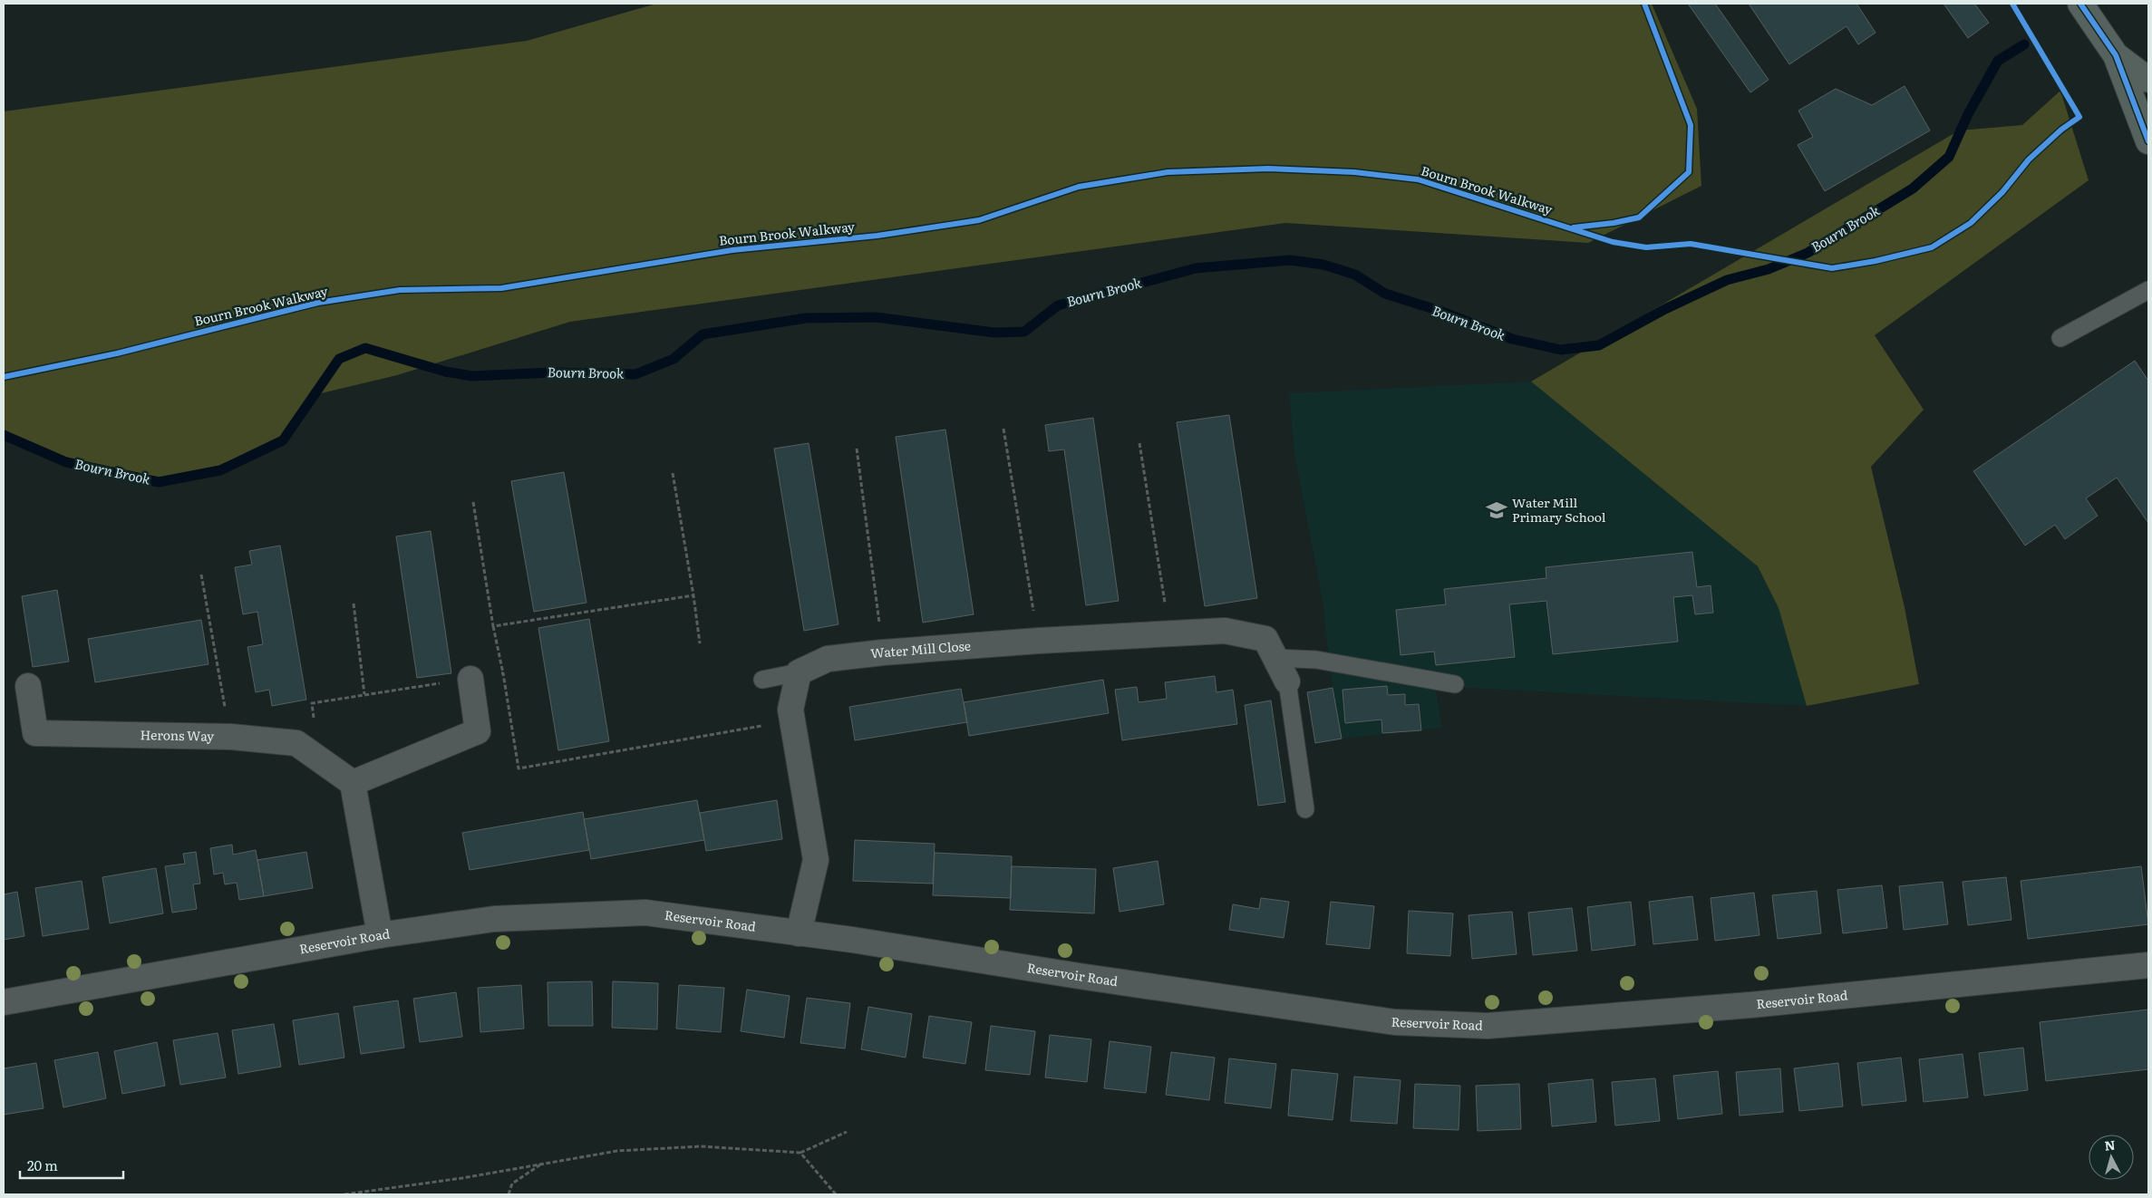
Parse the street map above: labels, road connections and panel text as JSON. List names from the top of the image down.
{
  "streets": {
    "street": ["Water Mill Close", "Herons Way", "Reservoir Road"],
    "cycle path": ["Bourn Brook Walkway"]
  },
  "water": ["Bourn Brook"],
  "places": {
    "school or university": ["Water Mill Primary School"]
  },
  "scale_bar": "20 m",
  "north": "top"
}
